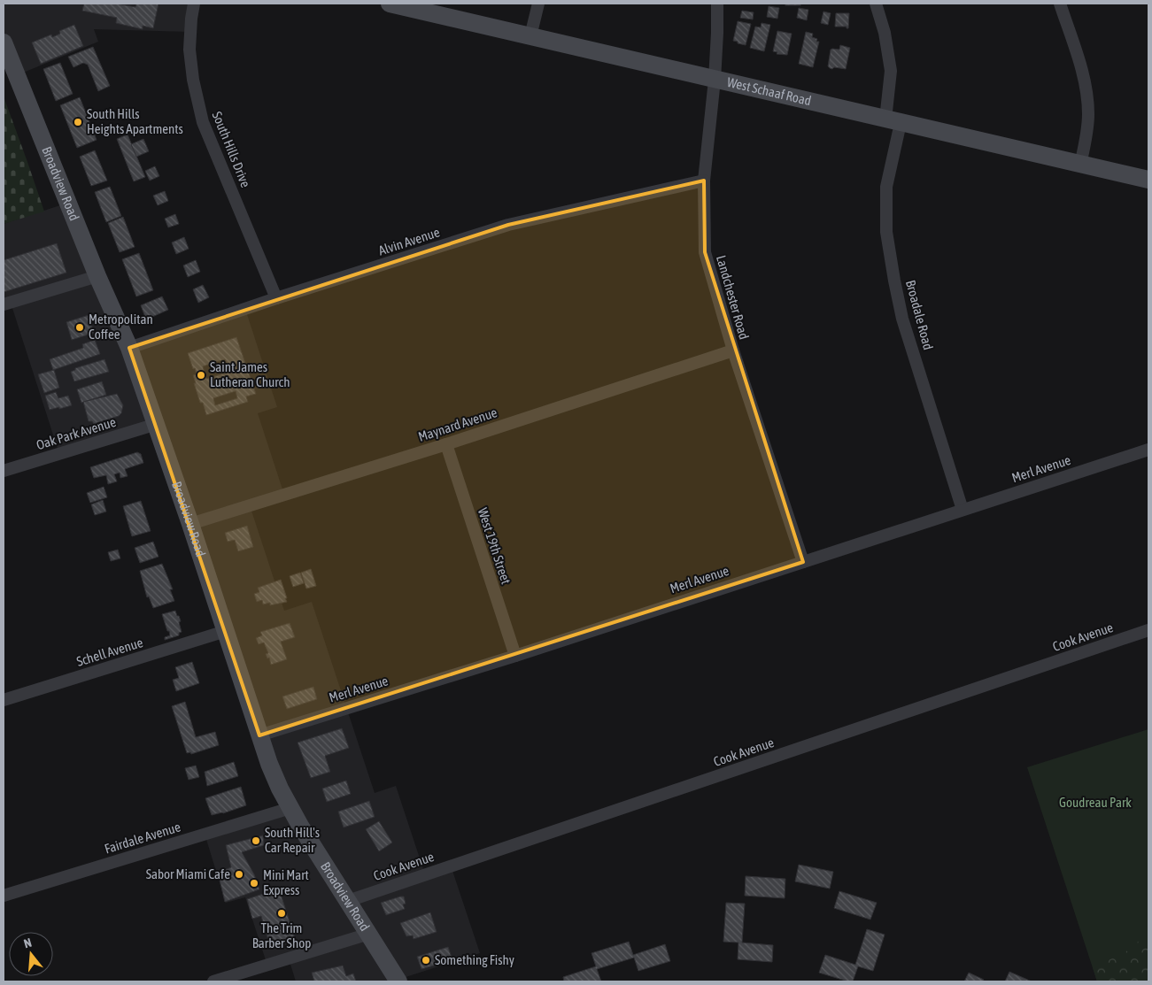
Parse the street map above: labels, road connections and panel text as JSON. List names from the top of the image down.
{
  "streets": {
    "main road": ["West Schaaf Road", "Broadview Road"],
    "street": [
      "South Hills Drive",
      "Alvin Avenue",
      "Landchester Road",
      "Broadale Road",
      "Maynard Avenue",
      "Oak Park Avenue",
      "Merl Avenue",
      "West 19th Street",
      "Cook Avenue",
      "Schell Avenue",
      "Fairdale Avenue"
    ]
  },
  "crossings": [
    ["West Schaaf Road", "Landchester Road"],
    ["West Schaaf Road", "Broadale Road"],
    ["South Hills Drive", "Alvin Avenue"],
    ["Broadview Road", "Alvin Avenue"],
    ["Broadview Road", "Maynard Avenue"],
    ["Broadview Road", "Oak Park Avenue"],
    ["Broadview Road", "Merl Avenue"],
    ["Broadview Road", "Cook Avenue"],
    ["Broadview Road", "Schell Avenue"],
    ["Broadview Road", "Fairdale Avenue"],
    ["Alvin Avenue", "Landchester Road"],
    ["Landchester Road", "Maynard Avenue"],
    ["Landchester Road", "Merl Avenue"],
    ["Broadale Road", "Merl Avenue"],
    ["Maynard Avenue", "West 19th Street"],
    ["Merl Avenue", "West 19th Street"]
  ],
  "parks": ["Goudreau Park"],
  "places": [
    "South Hills Heights Apartments",
    "Metropolitan Coffee",
    "Saint James Lutheran Church",
    "South Hill's Car Repair",
    "Sabor Miami Cafe",
    "Mini Mart Express",
    "The Trim Barber Shop",
    "Something Fishy"
  ],
  "north": "top"
}
